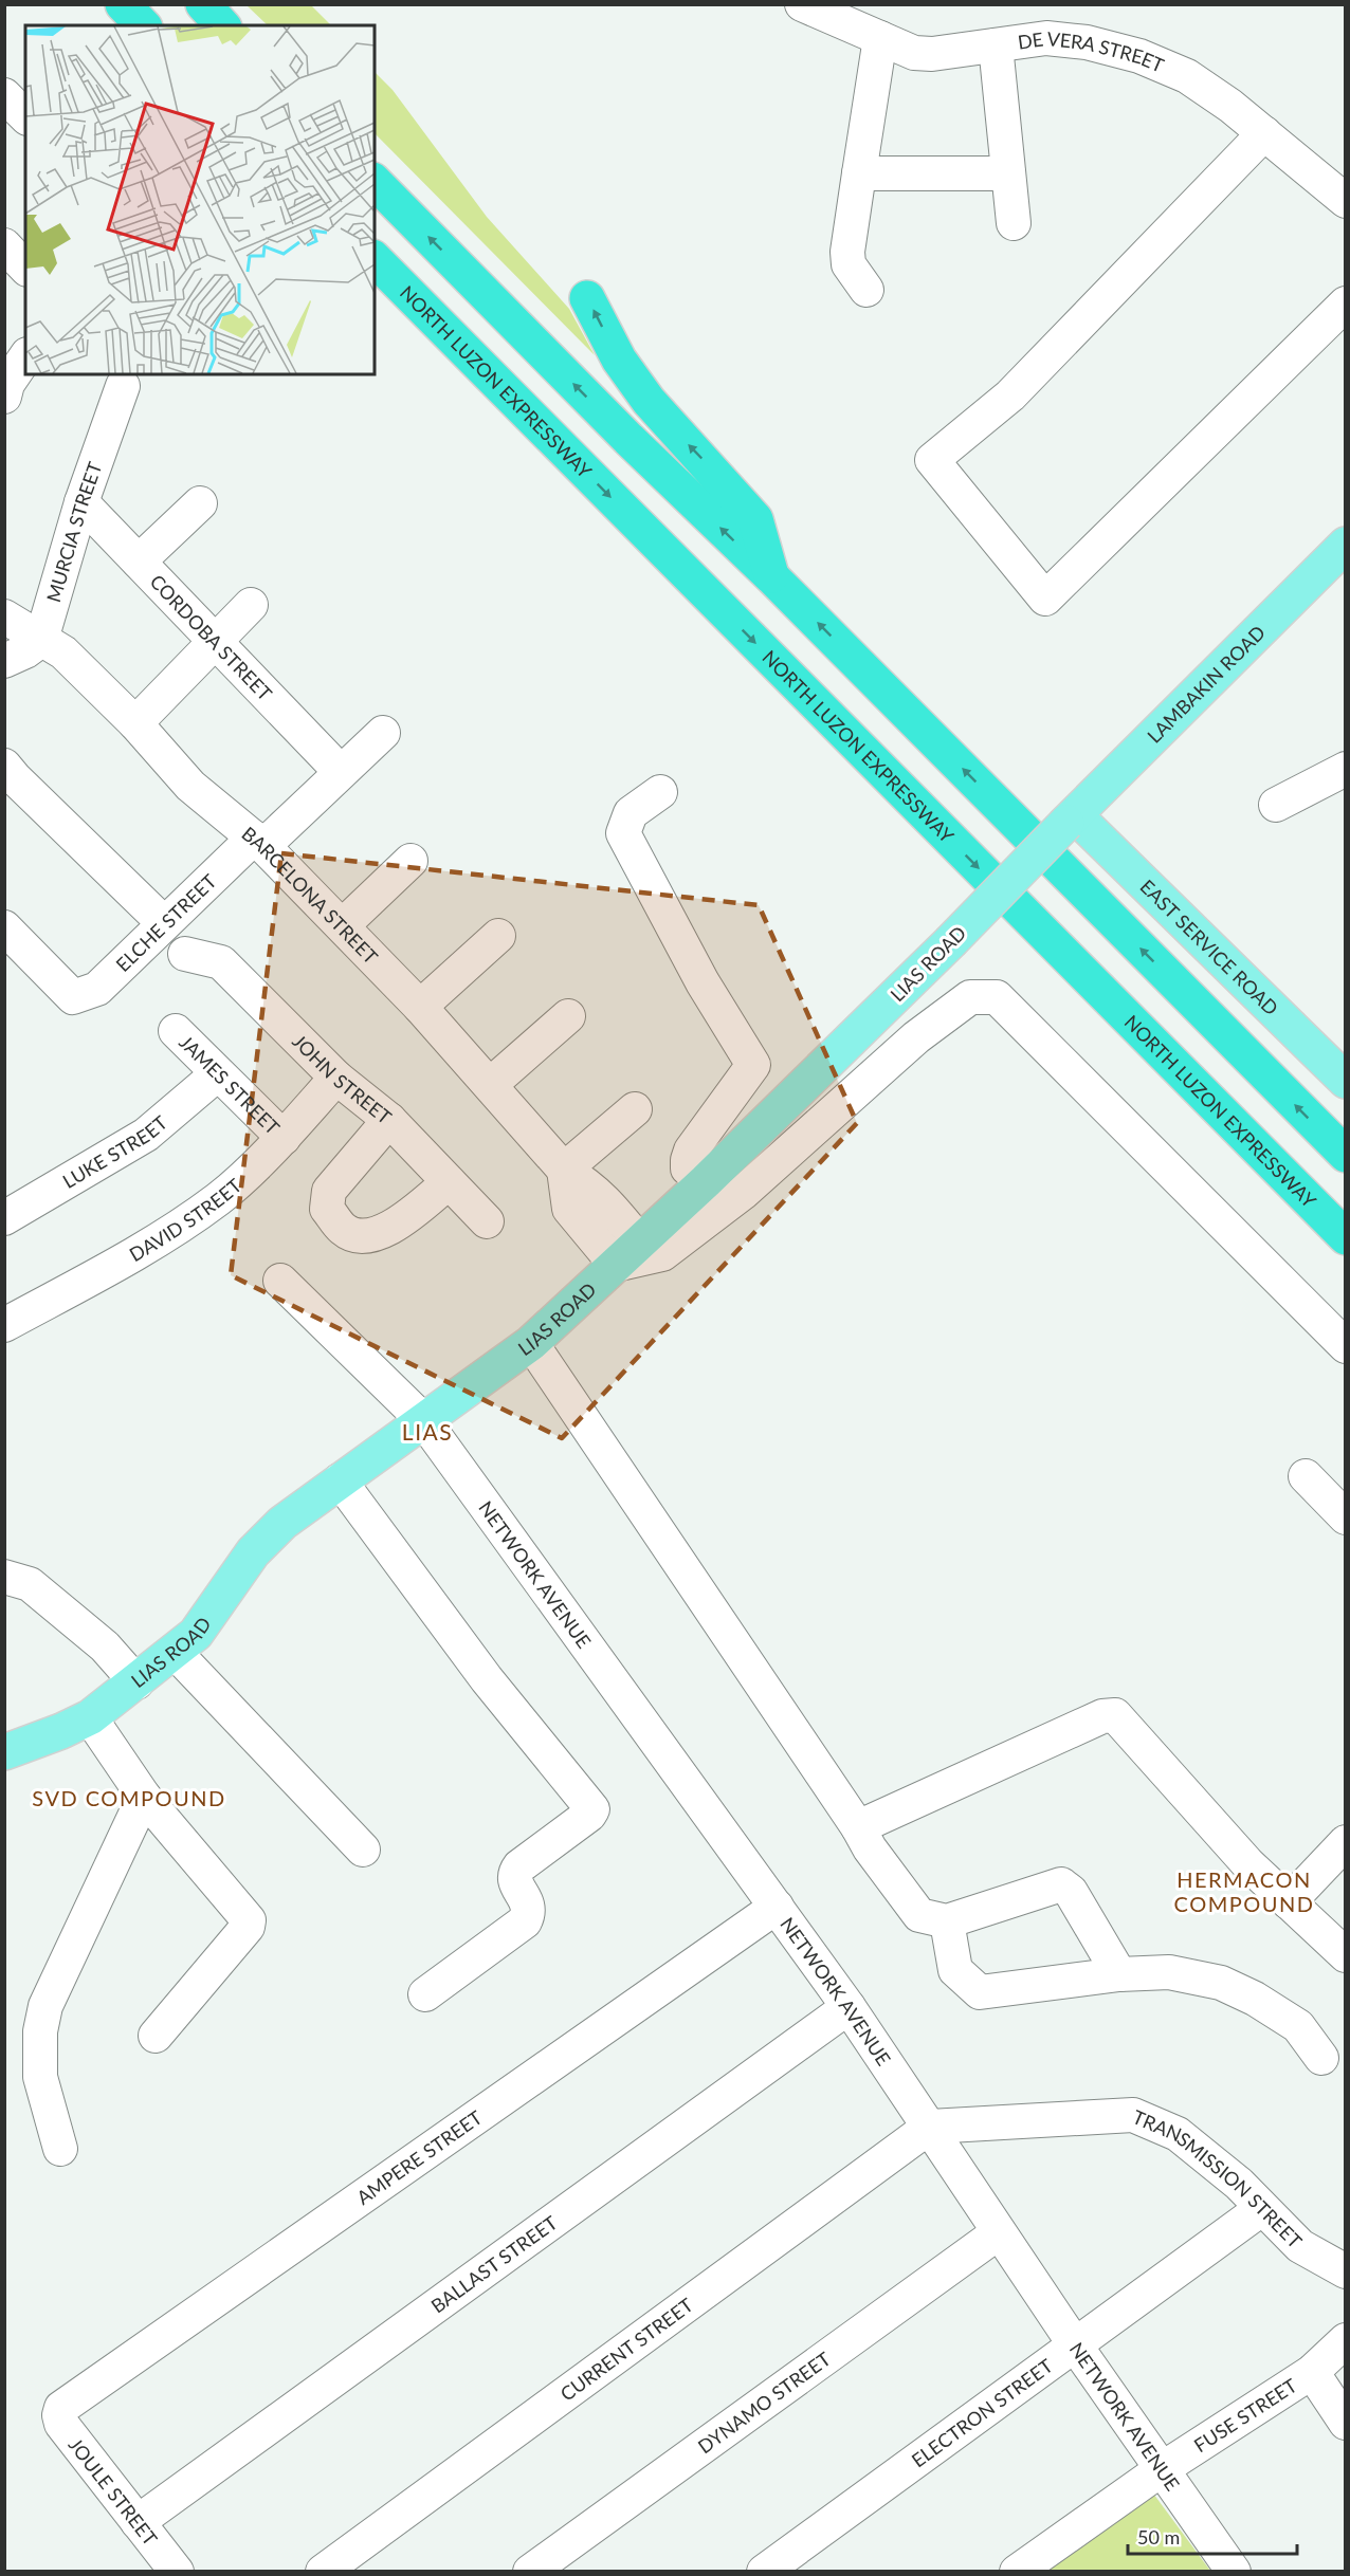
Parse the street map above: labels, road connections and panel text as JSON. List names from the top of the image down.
{
  "streets": {
    "highway": ["NORTH LUZON EXPRESSWAY"],
    "main road": ["LAMBAKIN ROAD", "EAST SERVICE ROAD", "LIAS ROAD"],
    "street": [
      "DE VERA STREET",
      "MURCIA STREET",
      "CORDOBA STREET",
      "BARCELONA STREET",
      "ELCHE STREET",
      "JOHN STREET",
      "JAMES STREET",
      "LUKE STREET",
      "DAVID STREET",
      "NETWORK AVENUE",
      "AMPERE STREET",
      "TRANSMISSION STREET",
      "BALLAST STREET",
      "CURRENT STREET",
      "DYNAMO STREET",
      "ELECTRON STREET",
      "FUSE STREET",
      "JOULE STREET"
    ]
  },
  "crossings": [
    ["MURCIA STREET", "CORDOBA STREET"],
    ["MURCIA STREET", "BARCELONA STREET"],
    ["CORDOBA STREET", "ELCHE STREET"],
    ["LAMBAKIN ROAD", "EAST SERVICE ROAD"],
    ["LAMBAKIN ROAD", "LIAS ROAD"],
    ["BARCELONA STREET", "ELCHE STREET"],
    ["EAST SERVICE ROAD", "LIAS ROAD"],
    ["LIAS ROAD", "NETWORK AVENUE"],
    ["JOHN STREET", "DAVID STREET"],
    ["JAMES STREET", "LUKE STREET"],
    ["JAMES STREET", "DAVID STREET"],
    ["NETWORK AVENUE", "AMPERE STREET"],
    ["NETWORK AVENUE", "TRANSMISSION STREET"],
    ["NETWORK AVENUE", "BALLAST STREET"],
    ["NETWORK AVENUE", "CURRENT STREET"],
    ["NETWORK AVENUE", "DYNAMO STREET"],
    ["NETWORK AVENUE", "ELECTRON STREET"],
    ["NETWORK AVENUE", "FUSE STREET"],
    ["AMPERE STREET", "JOULE STREET"],
    ["TRANSMISSION STREET", "CURRENT STREET"],
    ["TRANSMISSION STREET", "ELECTRON STREET"],
    ["BALLAST STREET", "JOULE STREET"]
  ],
  "districts": ["LIAS", "SVD COMPOUND", "HERMACON COMPOUND"],
  "scale_bar": "50 m"
}
